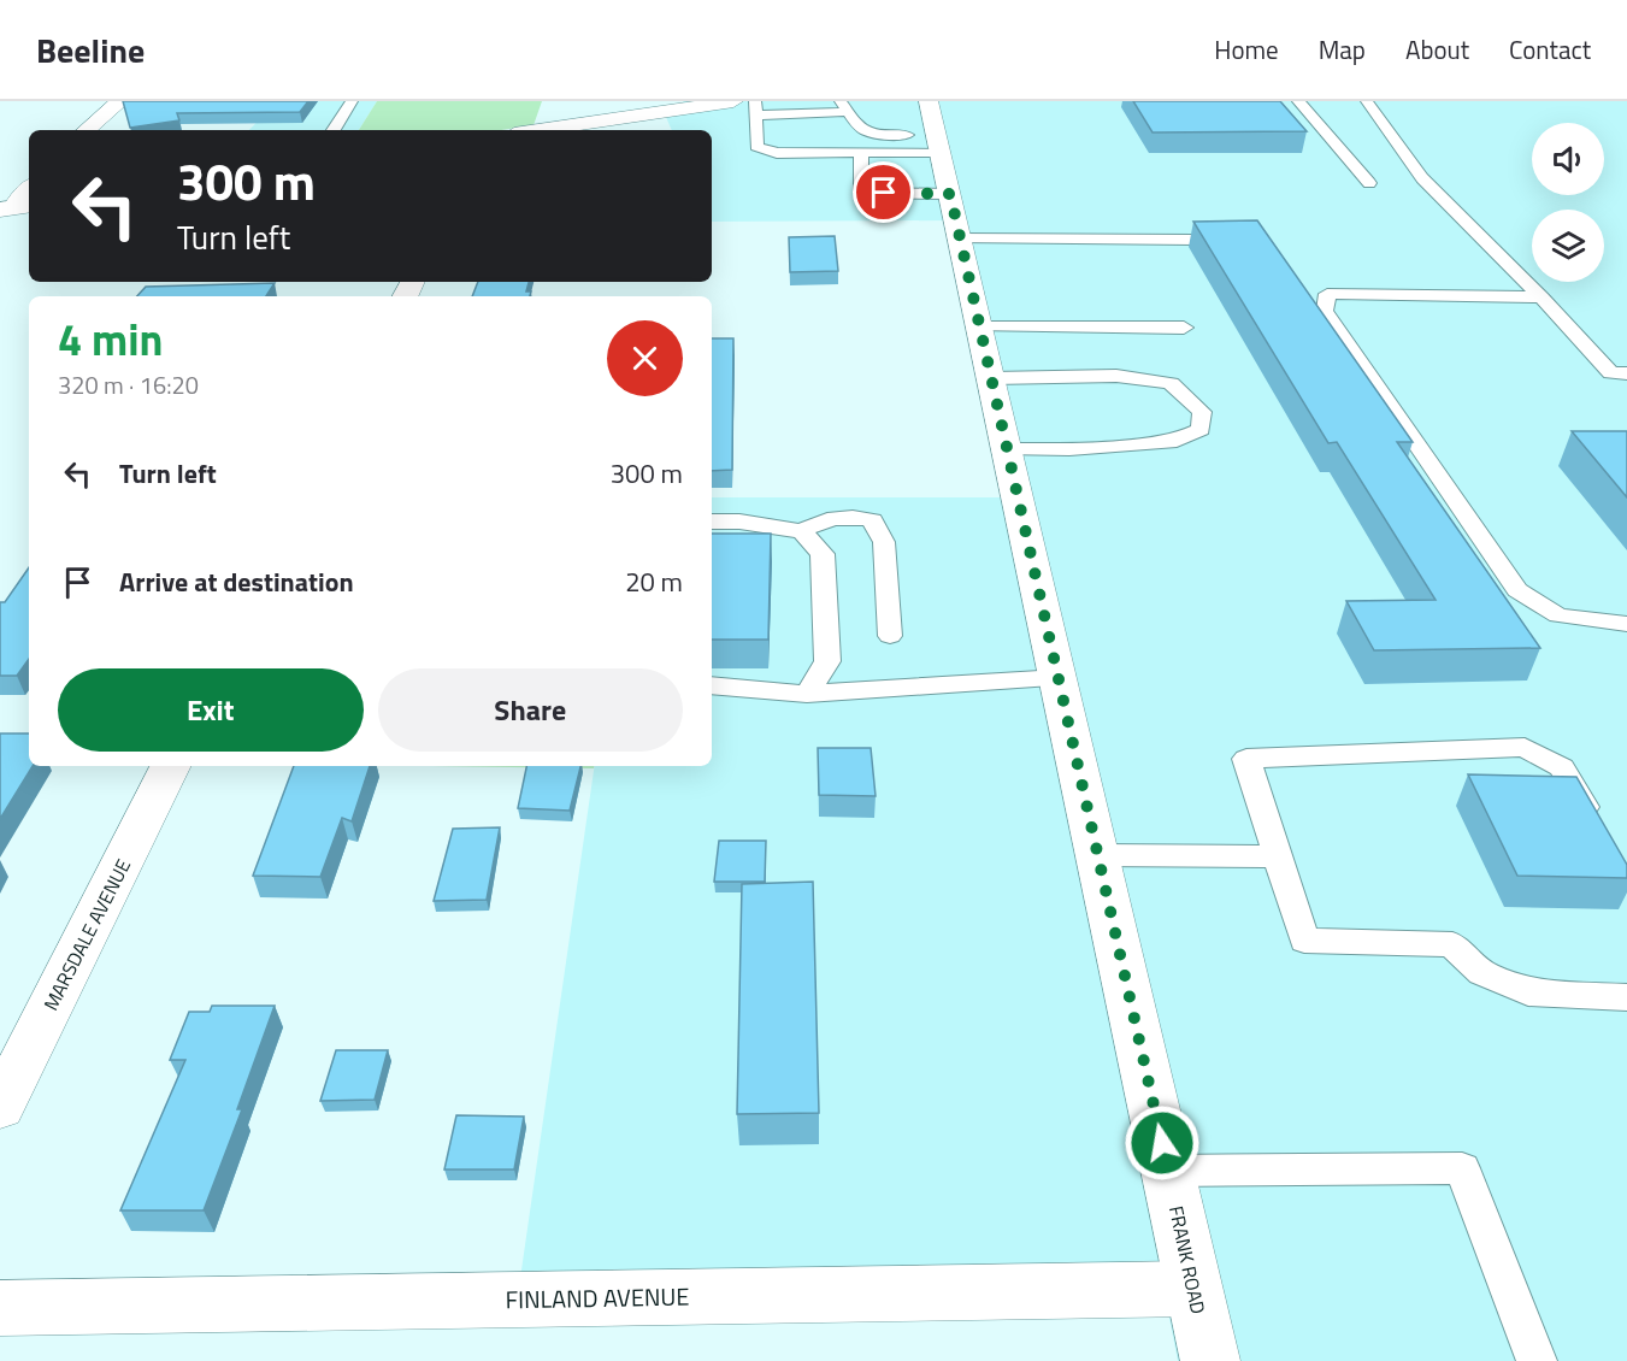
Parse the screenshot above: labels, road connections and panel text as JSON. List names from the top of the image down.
{
  "streets": {
    "main road": ["MARSDALE AVENUE", "FRANK ROAD", "FINLAND AVENUE"]
  },
  "crossings": [
    ["FRANK ROAD", "FINLAND AVENUE"]
  ],
  "page": {
    "header": "Beeline",
    "nav": [
      "Home",
      "Map",
      "About",
      "Contact"
    ],
    "turn": ["300 m", "Turn left"],
    "heading": ["4 min", "320 m · 16:20"],
    "list": [
      {
        "name": "Turn left",
        "value": "300 m"
      },
      {
        "name": "Arrive at destination",
        "value": "20 m"
      }
    ],
    "buttons": ["Exit", "Share"]
  }
}
